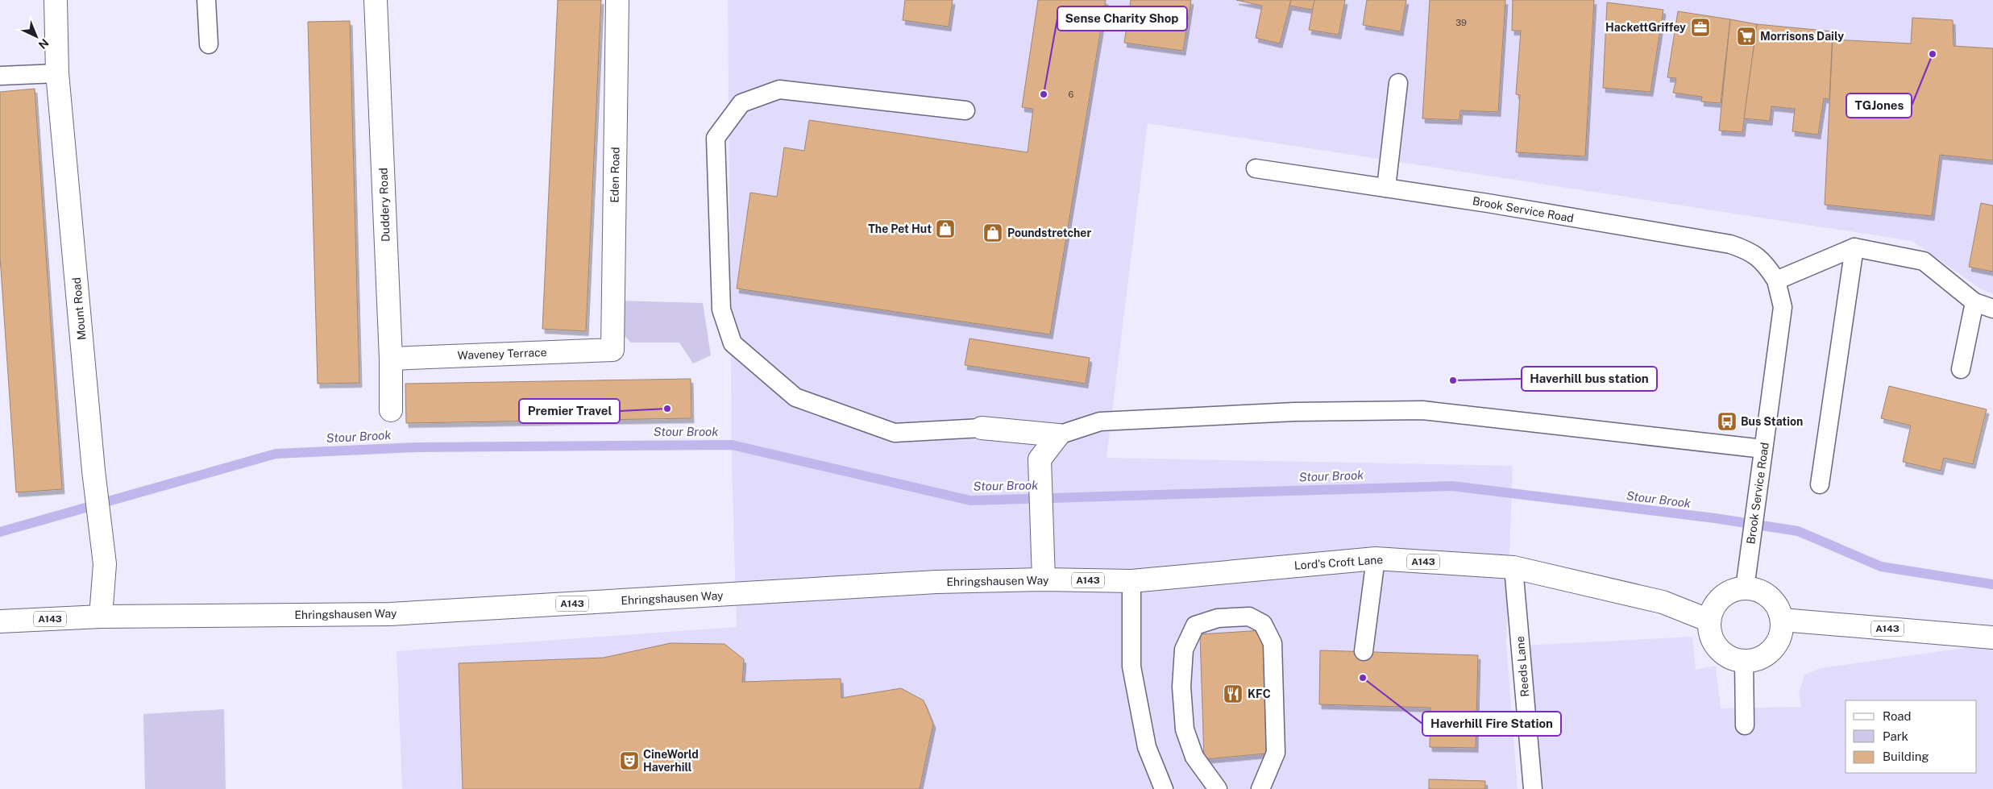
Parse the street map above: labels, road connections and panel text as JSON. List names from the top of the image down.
{
  "streets": {
    "main road": [
      "Eden Road",
      "Duddery Road",
      "Mount Road",
      "Waveney Terrace",
      "A143",
      "Lord's Croft Lane",
      "Ehringshausen Way"
    ],
    "lane": ["Brook Service Road", "Reeds Lane"]
  },
  "crossings": [
    ["Eden Road", "Waveney Terrace"],
    ["Duddery Road", "Waveney Terrace"],
    ["Brook Service Road", "A143"],
    ["Brook Service Road", "Lord's Croft Lane"],
    ["Mount Road", "Ehringshausen Way"],
    ["A143", "Lord's Croft Lane"],
    ["Lord's Croft Lane", "Ehringshausen Way"],
    ["Lord's Croft Lane", "Reeds Lane"]
  ],
  "water": ["Stour Brook"],
  "places": {
    "office": ["HackettGriffey"],
    "supermarket": ["Morrisons Daily"],
    "other": [
      "TGJones",
      "Sense Charity Shop",
      "Haverhill bus station",
      "Premier Travel",
      "Haverhill Fire Station"
    ],
    "shop": ["The Pet Hut", "Poundstretcher"],
    "bus stop": ["Bus Station"],
    "restaurant": ["KFC"],
    "theatre": ["CineWorld Haverhill"]
  },
  "house_numbers": ["39", "6"],
  "legend": ["Road", "Park", "Building"],
  "north": "bottom right"
}
